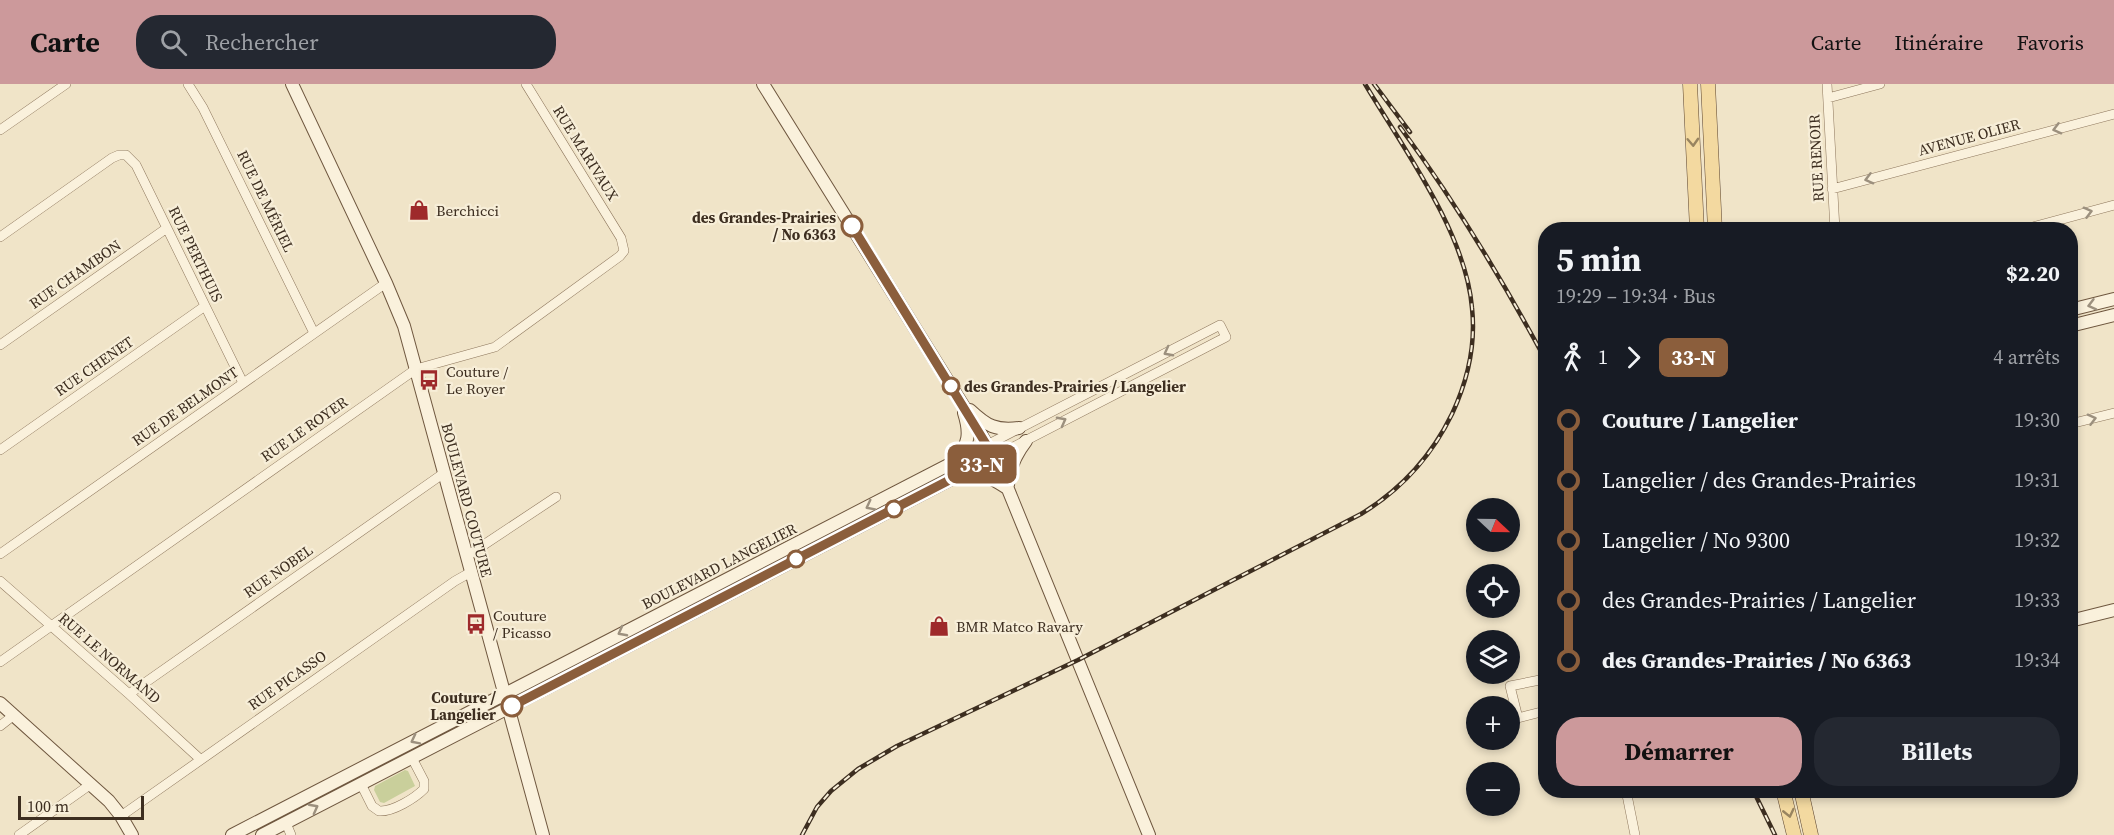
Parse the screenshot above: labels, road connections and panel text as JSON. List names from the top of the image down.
{
  "streets": {
    "main road": ["BOULEVARD COUTURE", "BOULEVARD LANGELIER"],
    "street": [
      "AVENUE OLIER",
      "RUE MARIVAUX",
      "RUE RENOIR",
      "RUE DE MÉRIEL",
      "RUE PERTHUIS",
      "RUE CHAMBON",
      "RUE CHENET",
      "RUE DE BELMONT",
      "RUE LE ROYER",
      "RUE NOBEL",
      "RUE LE NORMAND",
      "RUE PICASSO"
    ]
  },
  "crossings": [
    ["AVENUE OLIER", "RUE RENOIR"],
    ["RUE MARIVAUX", "RUE LE ROYER"],
    ["RUE DE MÉRIEL", "RUE DE BELMONT"],
    ["RUE PERTHUIS", "RUE CHAMBON"],
    ["RUE PERTHUIS", "RUE CHENET"],
    ["RUE PERTHUIS", "RUE DE BELMONT"],
    ["RUE DE BELMONT", "BOULEVARD COUTURE"],
    ["RUE LE ROYER", "BOULEVARD COUTURE"],
    ["RUE LE ROYER", "RUE LE NORMAND"],
    ["BOULEVARD COUTURE", "BOULEVARD LANGELIER"],
    ["BOULEVARD COUTURE", "RUE NOBEL"],
    ["BOULEVARD COUTURE", "RUE PICASSO"],
    ["RUE NOBEL", "RUE LE NORMAND"],
    ["RUE LE NORMAND", "RUE PICASSO"]
  ],
  "one_way": ["AVENUE OLIER"],
  "places": {
    "shop": ["Berchicci", "BMR Matco Ravary"],
    "other": ["des Grandes-Prairies / No 6363", "des Grandes-Prairies / Langelier", "Couture / Langelier"],
    "bus stop": ["Couture / Le Royer", "Couture / Picasso"]
  },
  "lines": ["bus line 33-N"],
  "scale_bar": "100 m",
  "north": "right",
  "page": {
    "header": "Carte",
    "search": "Rechercher",
    "nav": ["Carte", "Itinéraire", "Favoris"],
    "on_map": "33-N",
    "heading": ["5 min", "19:29 – 19:34 · Bus", "$2.20"],
    "legs": ["1", "33-N", "4 arrêts"],
    "list": [
      {
        "name": "Couture / Langelier",
        "value": "19:30"
      },
      {
        "name": "Langelier / des Grandes-Prairies",
        "value": "19:31"
      },
      {
        "name": "Langelier / No 9300",
        "value": "19:32"
      },
      {
        "name": "des Grandes-Prairies / Langelier",
        "value": "19:33"
      },
      {
        "name": "des Grandes-Prairies / No 6363",
        "value": "19:34"
      }
    ],
    "map_buttons": ["+", "−"],
    "buttons": ["Démarrer", "Billets"],
    "scale": "100 m"
  }
}
